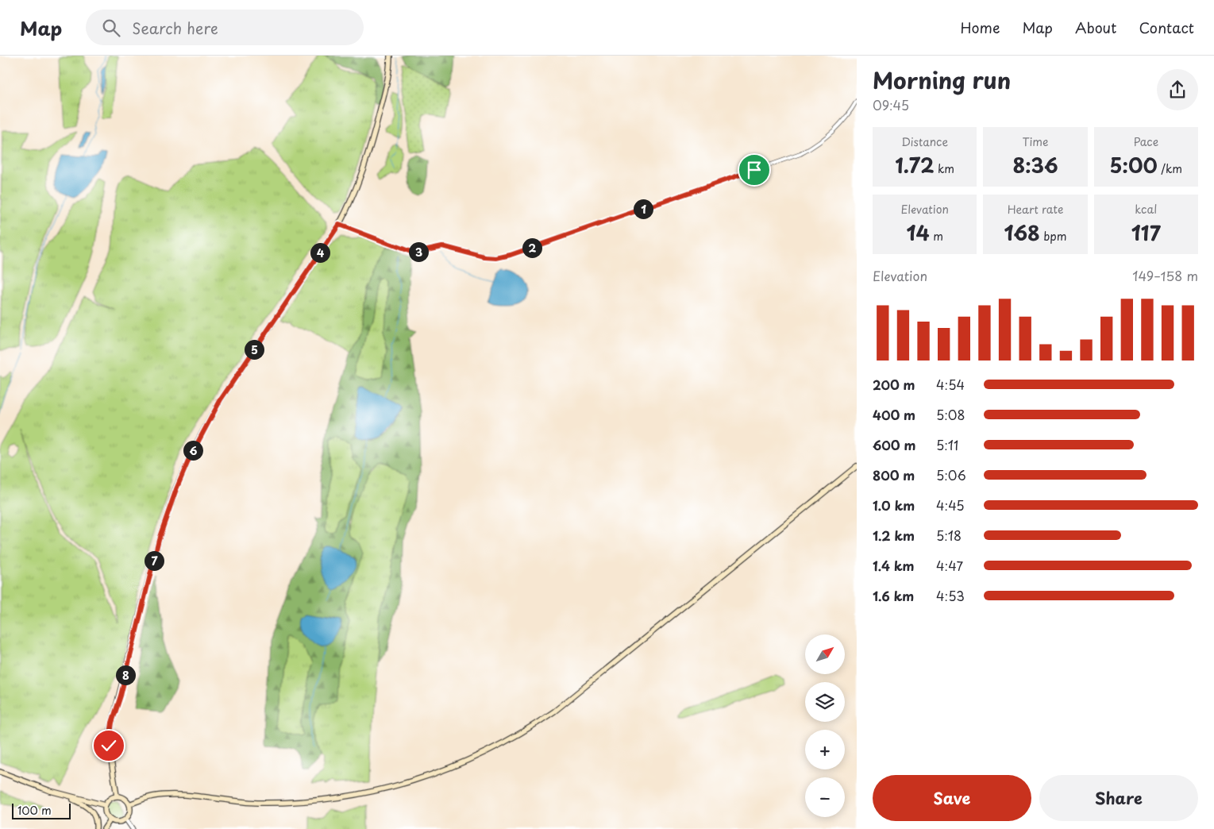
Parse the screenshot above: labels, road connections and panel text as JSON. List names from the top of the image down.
{
  "scale_bar": "100 m",
  "north": "top right",
  "page": {
    "header": "Map",
    "search": "Search here",
    "nav": [
      "Home",
      "Map",
      "About",
      "Contact"
    ],
    "heading": ["Morning run", "09:45"],
    "stats": [
      ["Distance", "1.72 km"],
      ["Time", "8:36"],
      ["Pace", "5:00 /km"],
      ["Elevation", "14 m"],
      ["Heart rate", "168 bpm"],
      ["kcal", "117"]
    ],
    "pins": [
      "1",
      "2",
      "3",
      "4",
      "5",
      "6",
      "7",
      "8"
    ],
    "chart": ["Elevation", "149–158 m"],
    "list": [
      {
        "name": "200 m",
        "note": "4:54"
      },
      {
        "name": "400 m",
        "note": "5:08"
      },
      {
        "name": "600 m",
        "note": "5:11"
      },
      {
        "name": "800 m",
        "note": "5:06"
      },
      {
        "name": "1.0 km",
        "note": "4:45"
      },
      {
        "name": "1.2 km",
        "note": "5:18"
      },
      {
        "name": "1.4 km",
        "note": "4:47"
      },
      {
        "name": "1.6 km",
        "note": "4:53"
      }
    ],
    "map_buttons": ["+", "−"],
    "buttons": ["Save", "Share"],
    "scale": "100 m"
  }
}
